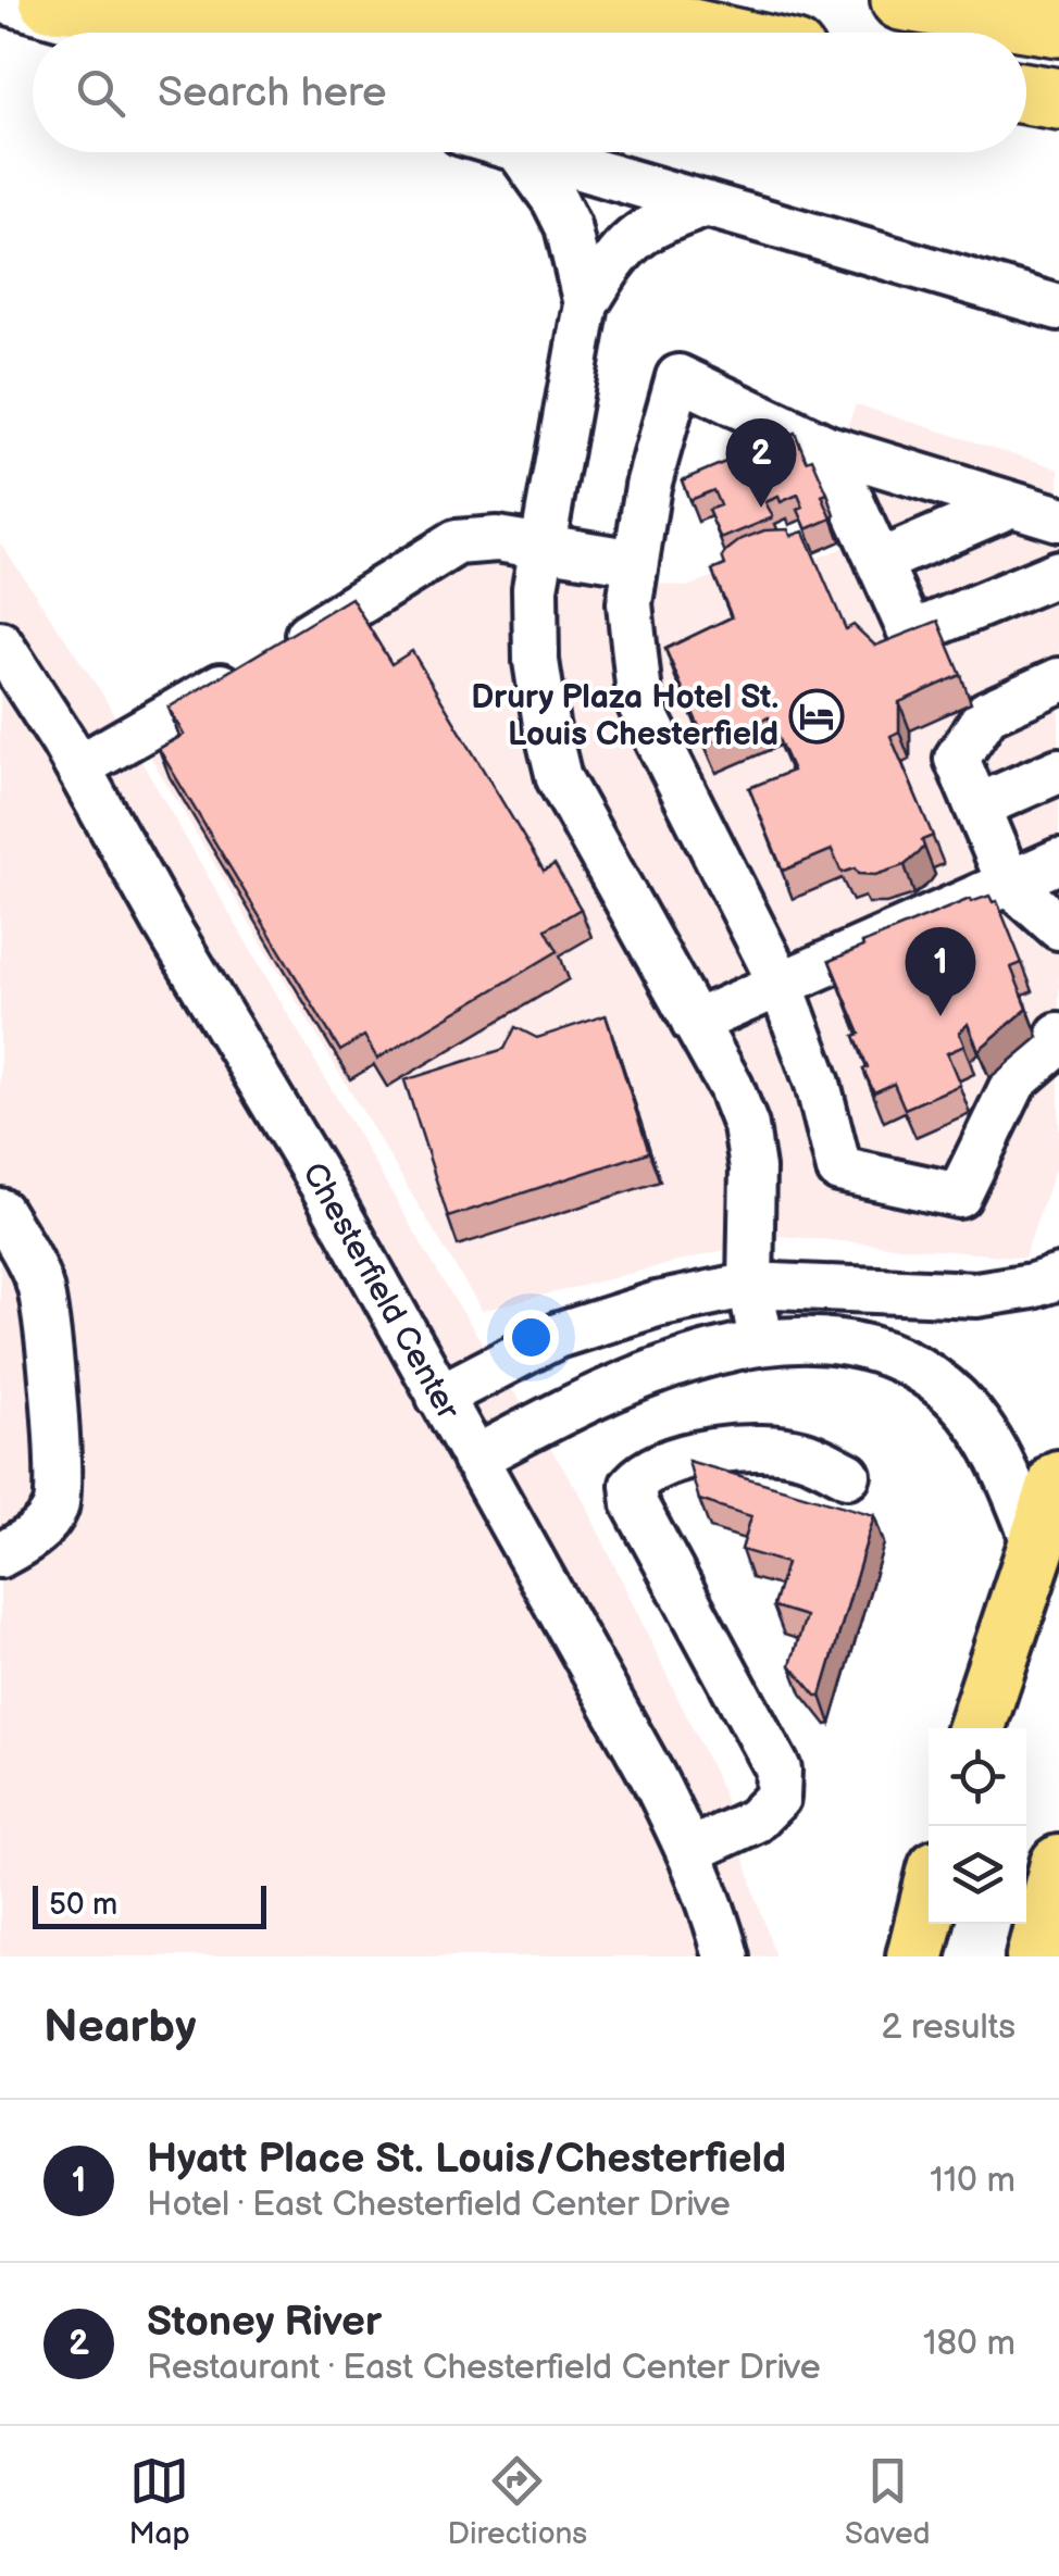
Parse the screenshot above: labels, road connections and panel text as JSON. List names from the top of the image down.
{
  "streets": {
    "street": ["Chesterfield Center"]
  },
  "places": {
    "hotel": ["Drury Plaza Hotel St. Louis Chesterfield"]
  },
  "scale_bar": "50 m",
  "page": {
    "search": "Search here",
    "pins": ["2", "1"],
    "scale": "50 m",
    "heading": ["Nearby", "2 results"],
    "list": [
      {
        "mark": "1",
        "name": "Hyatt Place St. Louis/Chesterfield",
        "note": "Hotel · East Chesterfield Center Drive",
        "value": "110 m"
      },
      {
        "mark": "2",
        "name": "Stoney River",
        "note": "Restaurant · East Chesterfield Center Drive",
        "value": "180 m"
      }
    ],
    "nav": ["Map", "Directions", "Saved"]
  }
}
